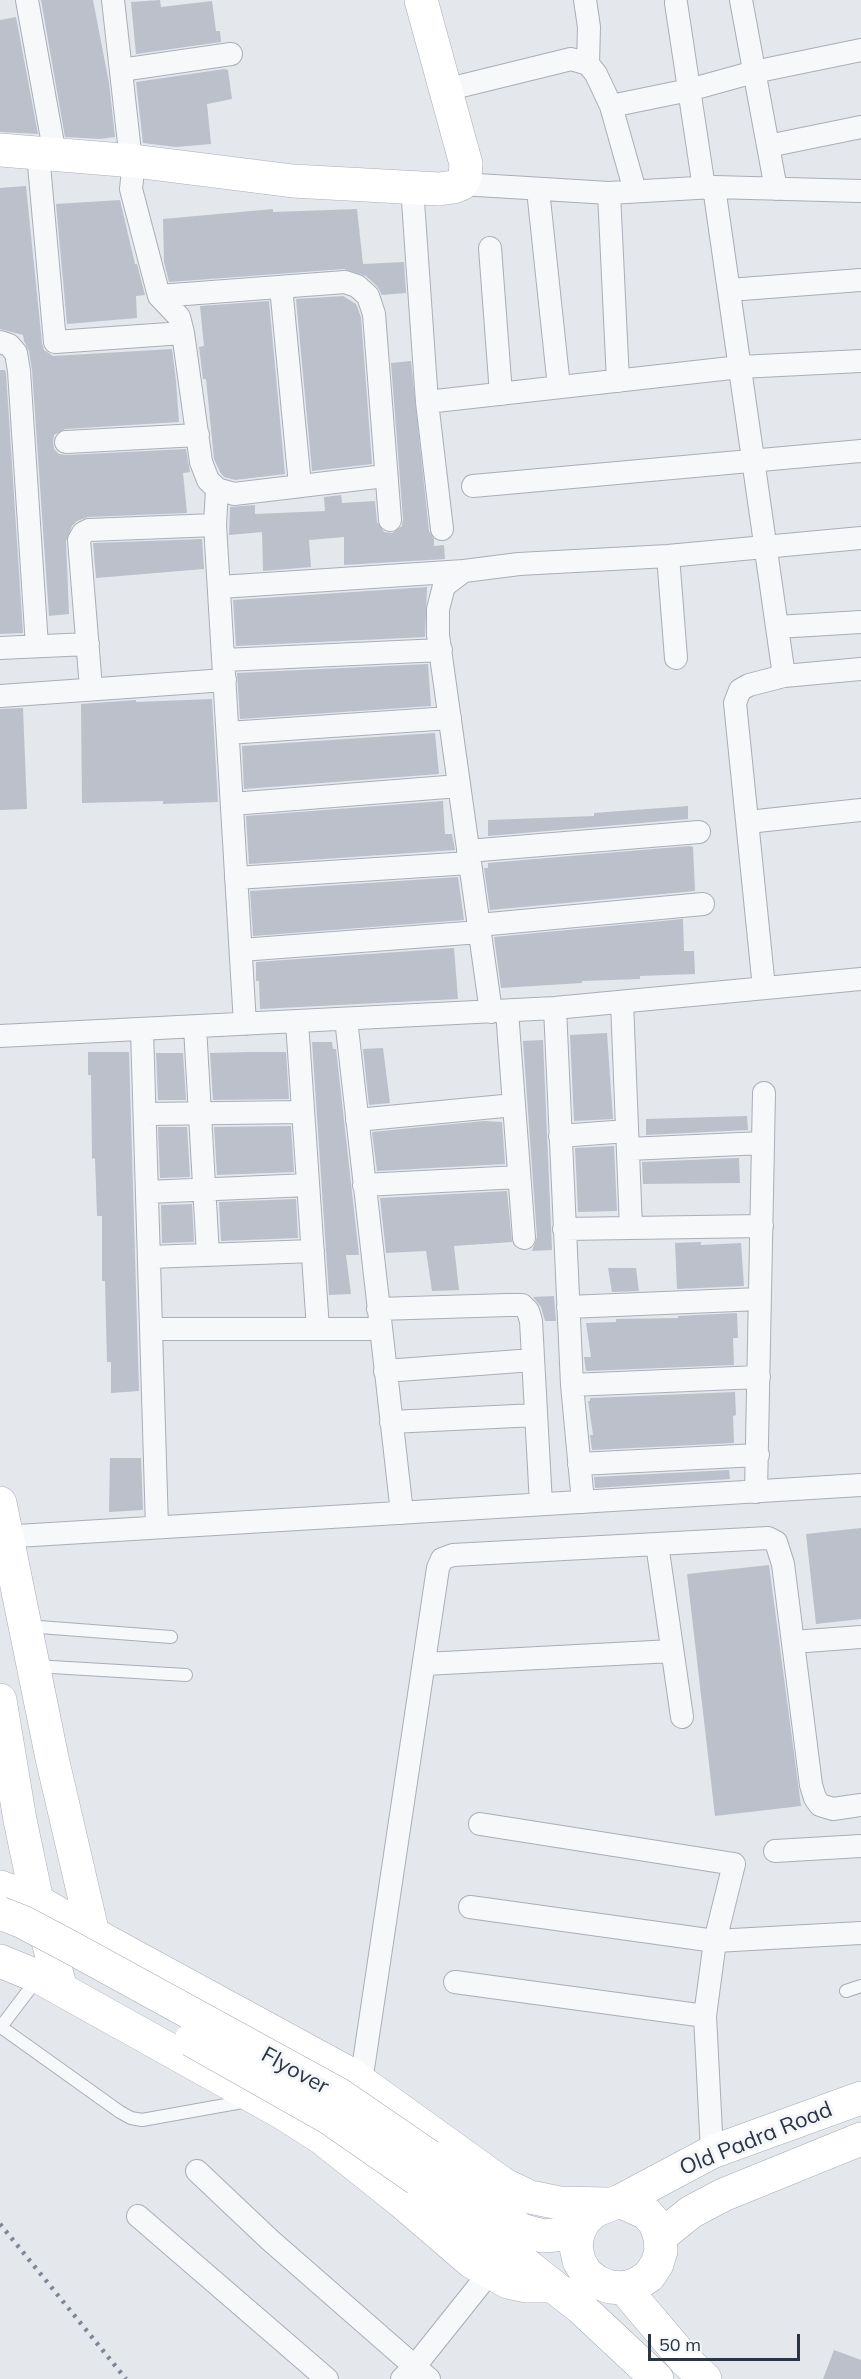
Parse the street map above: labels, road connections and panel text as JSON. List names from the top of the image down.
{
  "streets": {
    "street": ["Flyover", "Old Padra Road"]
  },
  "crossings": [
    ["Flyover", "Old Padra Road"]
  ],
  "scale_bar": "50 m"
}
